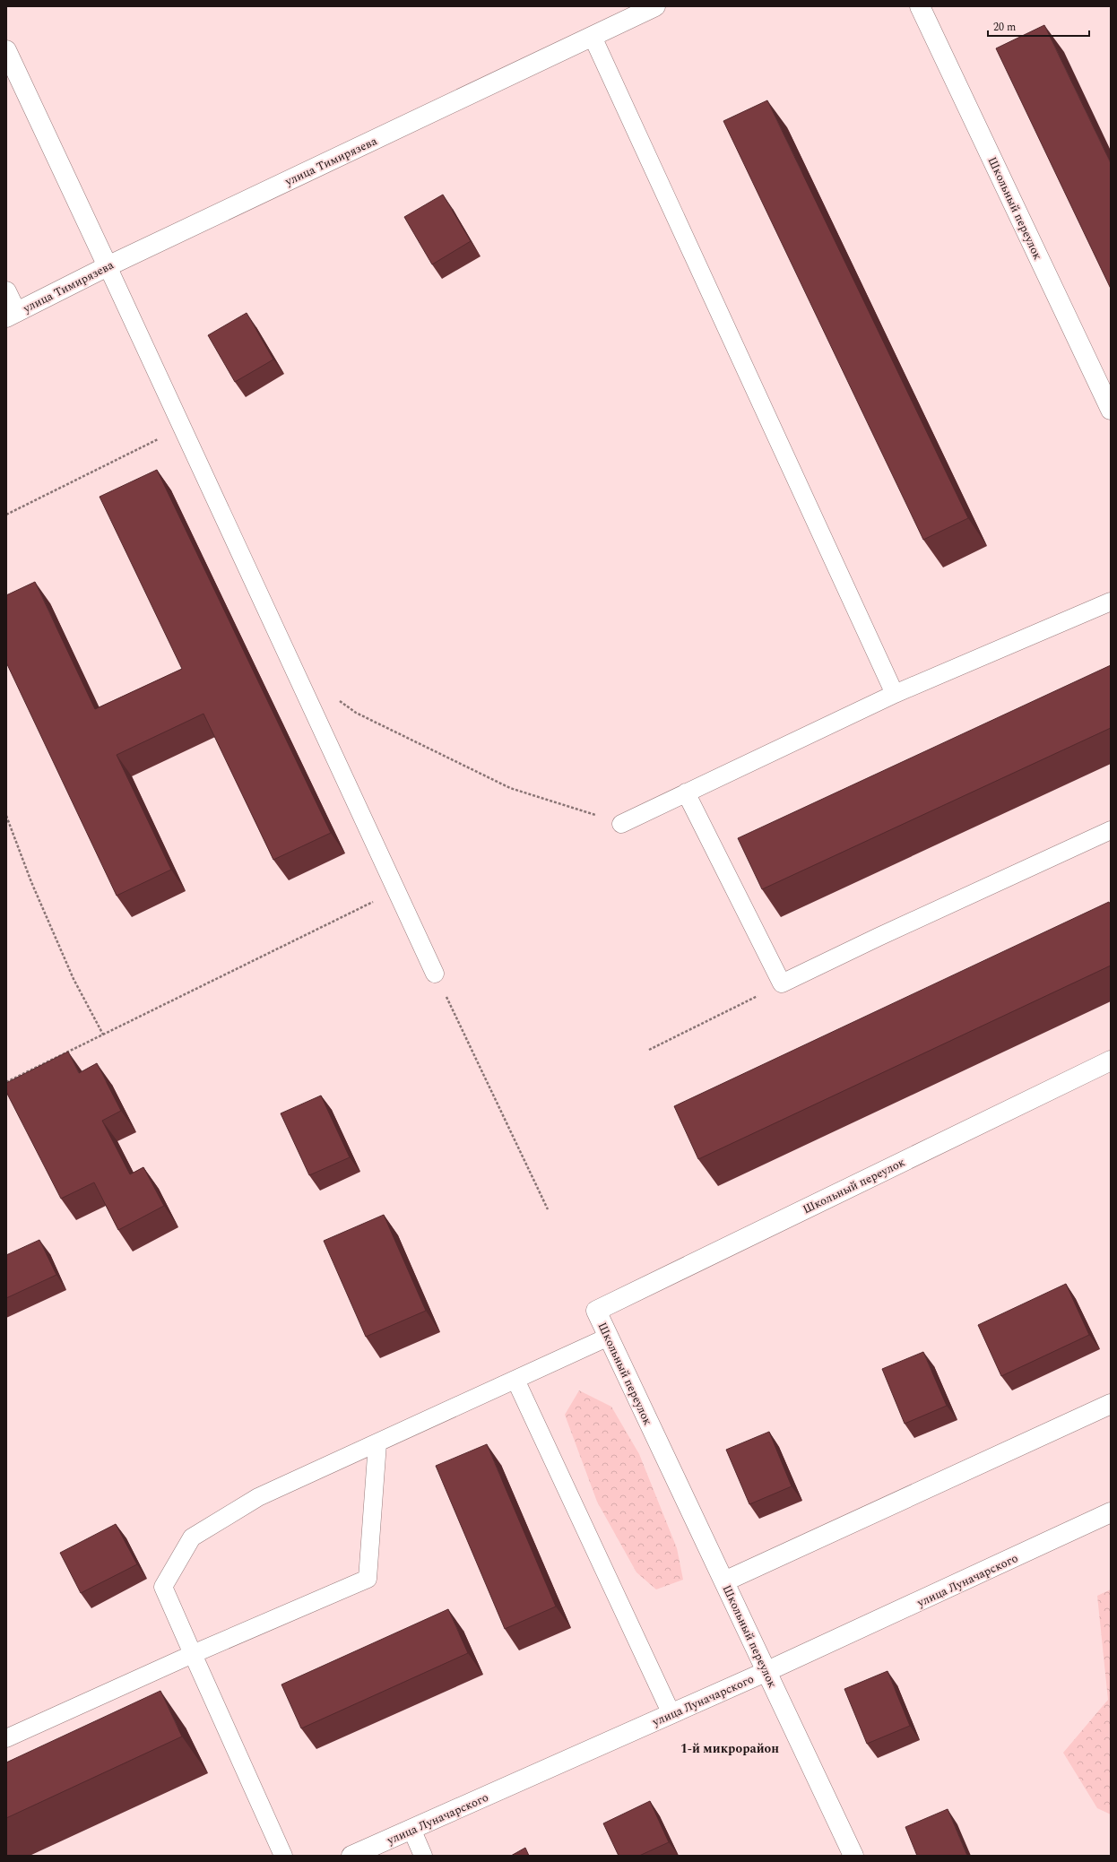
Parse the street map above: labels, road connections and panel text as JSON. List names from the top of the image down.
{
  "streets": {
    "street": ["улица Тимирязева", "Школьный переулок", "улица Луначарского"]
  },
  "crossings": [
    ["Школьный переулок", "улица Луначарского"]
  ],
  "districts": ["1-й микрорайон"],
  "scale_bar": "20 m"
}
